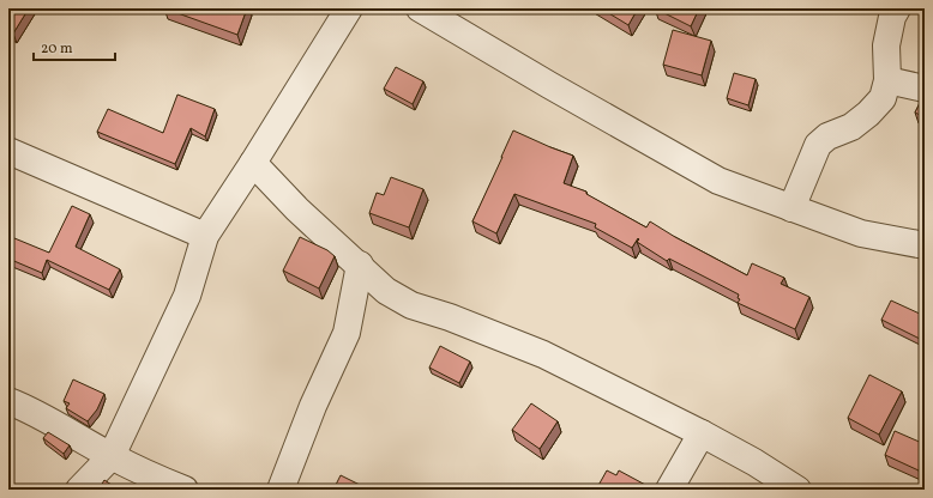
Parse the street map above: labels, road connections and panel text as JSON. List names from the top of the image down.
{
  "scale_bar": "20 m"
}
